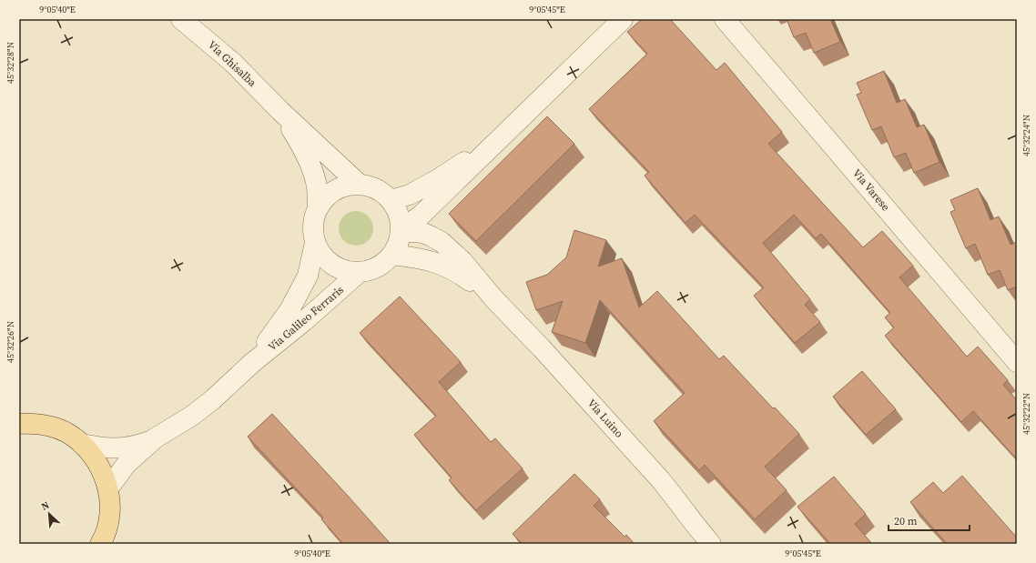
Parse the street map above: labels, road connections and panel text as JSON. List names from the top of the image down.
{
  "streets": {
    "street": [
      "Via Ghisalba",
      "Via Varese",
      "Via Galileo Ferraris",
      "Via Luino"
    ]
  },
  "crossings": [
    ["Via Ghisalba", "Via Galileo Ferraris"],
    ["Via Ghisalba", "Via Luino"],
    ["Via Galileo Ferraris", "Via Luino"]
  ],
  "scale_bar": "20 m",
  "north": "top left",
  "coordinates": [
    "9°05'40\"E",
    "9°05'45\"E",
    "45°32'28\"N",
    "45°32'24\"N",
    "45°32'26\"N",
    "45°32'22\"N"
  ]
}
